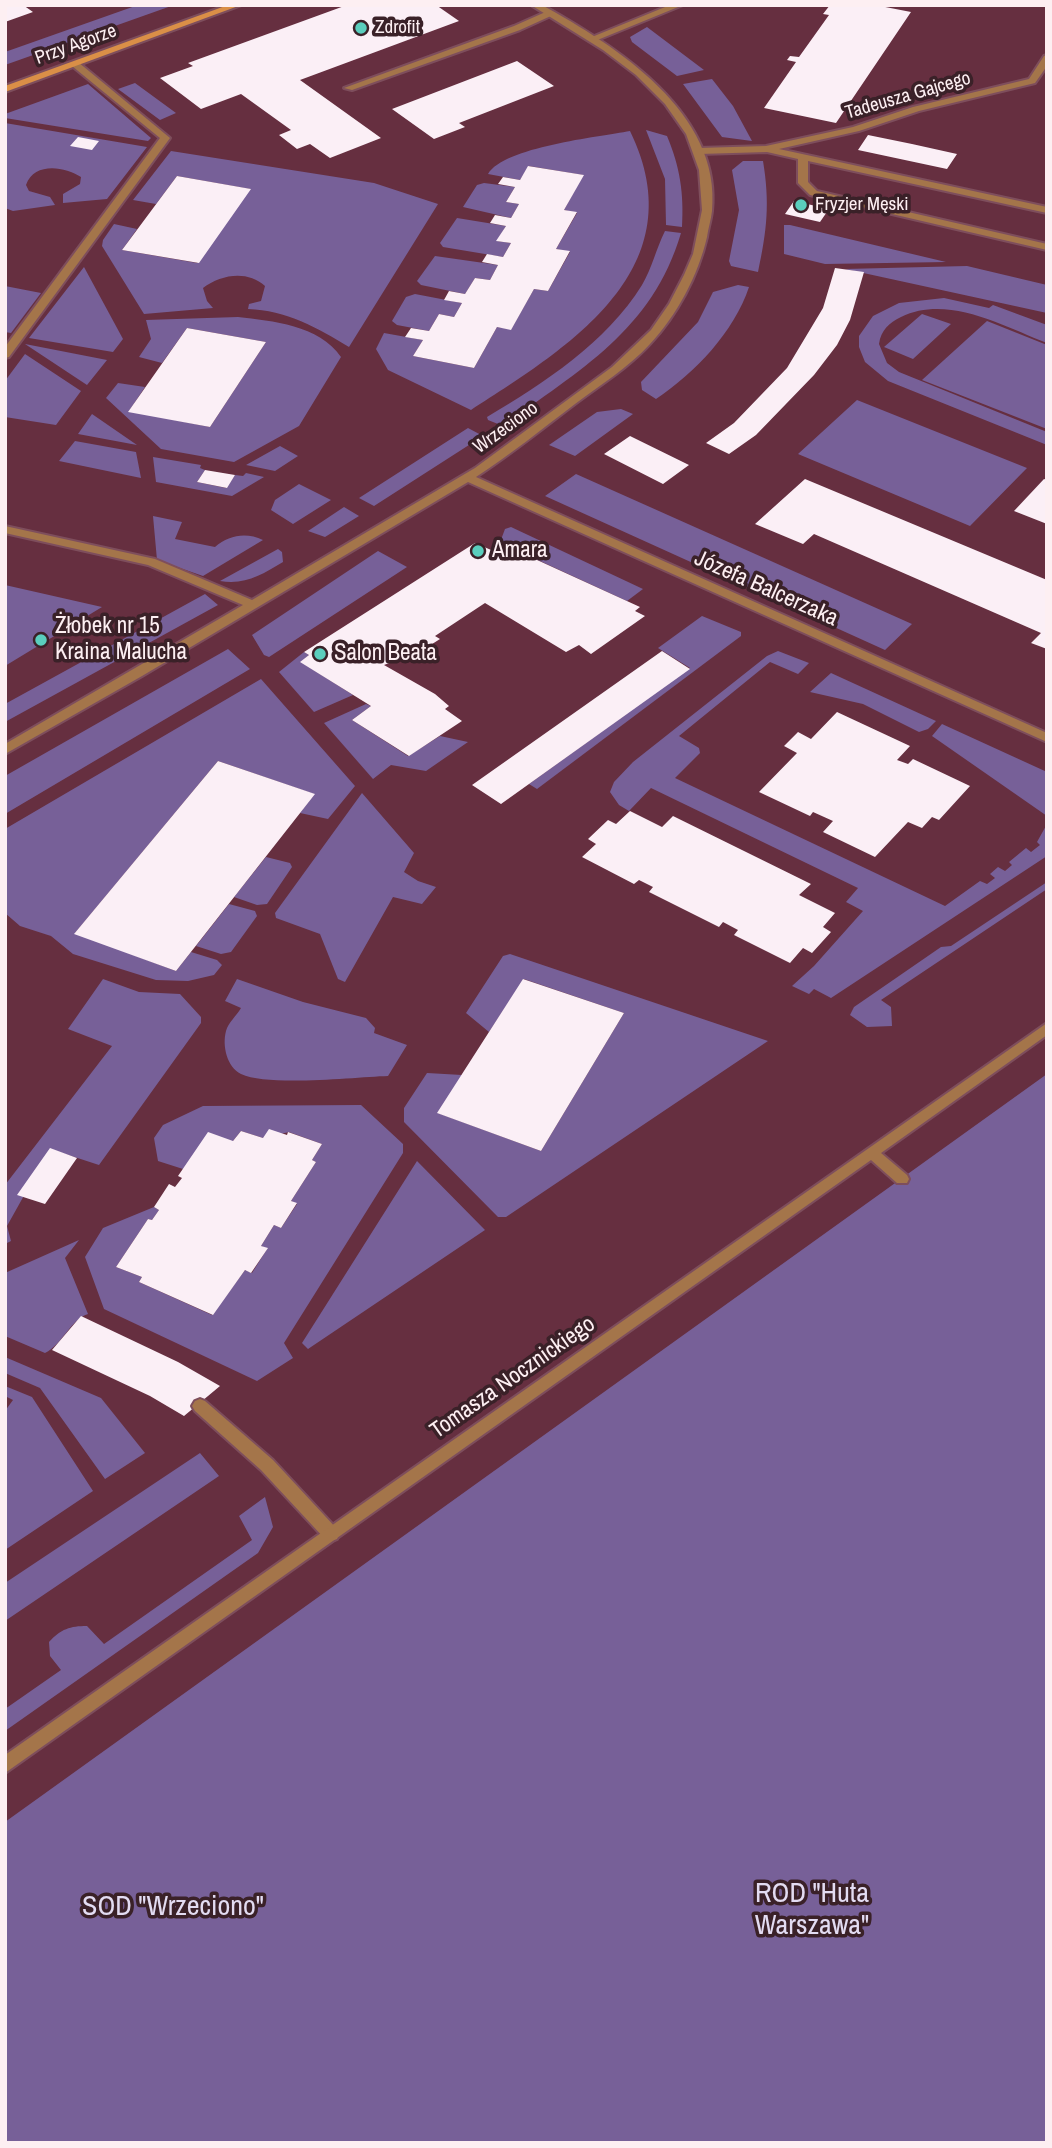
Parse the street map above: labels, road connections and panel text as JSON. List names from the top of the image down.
{
  "streets": {
    "street": [
      "Przy Agorze",
      "Tadeusza Gajcego",
      "Wrzeciono",
      "Józefa Balcerzaka",
      "Tomasza Nocznickiego"
    ]
  },
  "crossings": [
    ["Tadeusza Gajcego", "Wrzeciono"],
    ["Wrzeciono", "Józefa Balcerzaka"]
  ],
  "parks": ["ROD \"Huta Warszawa\"", "SOD \"Wrzeciono\""],
  "places": [
    "Zdrofit",
    "Fryzjer Męski",
    "Amara",
    "Żłobek nr 15 Kraina Malucha",
    "Salon Beata"
  ]
}
